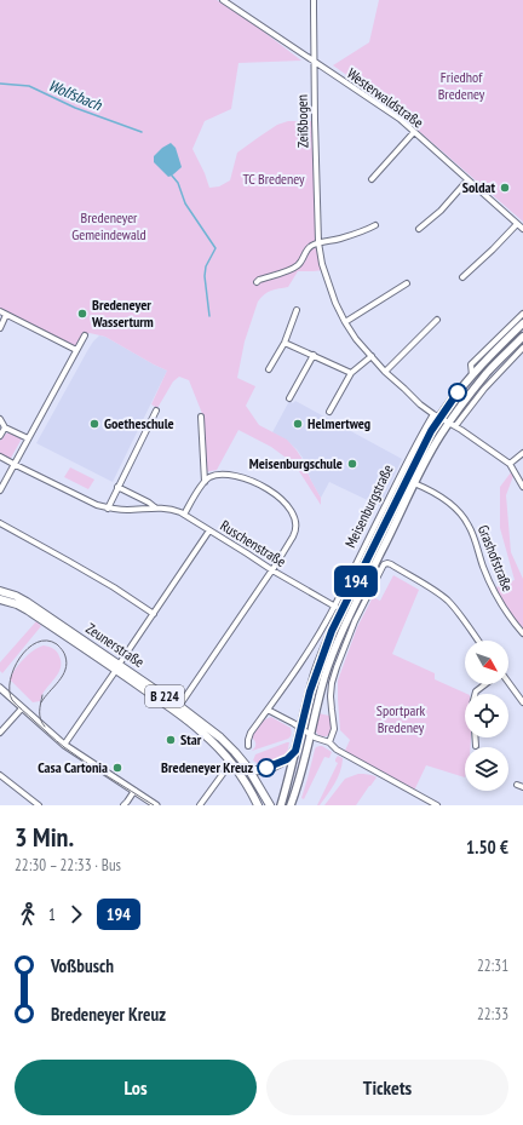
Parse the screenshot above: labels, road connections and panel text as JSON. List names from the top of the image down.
{
  "streets": {
    "main road": ["Meisenburgstraße", "Zeunerstraße", "B 224"],
    "street": [
      "Westerwaldstraße",
      "Zeißbogen",
      "Ruschenstraße",
      "Grashofstraße"
    ]
  },
  "crossings": [
    ["Westerwaldstraße", "Zeißbogen"],
    ["Zeißbogen", "Meisenburgstraße"],
    ["Meisenburgstraße", "Ruschenstraße"],
    ["Meisenburgstraße", "Grashofstraße"],
    ["Zeunerstraße", "B 224"]
  ],
  "water": ["Wolfsbach"],
  "parks": [
    "Friedhof Bredeney",
    "TC Bredeney",
    "Bredeneyer Gemeindewald",
    "Sportpark Bredeney"
  ],
  "places": [
    "Soldat",
    "Bredeneyer Wasserturm",
    "Goetheschule",
    "Helmertweg",
    "Meisenburgschule",
    "Star",
    "Casa Cartonia",
    "Bredeneyer Kreuz"
  ],
  "lines": ["bus line 194"],
  "north": "bottom right",
  "page": {
    "on_map": "194",
    "heading": ["3 Min.", "22:30 – 22:33 · Bus", "1.50 €"],
    "legs": ["1", "194"],
    "list": [
      {
        "name": "Voßbusch",
        "value": "22:31"
      },
      {
        "name": "Bredeneyer Kreuz",
        "value": "22:33"
      }
    ],
    "buttons": ["Los", "Tickets"]
  }
}
